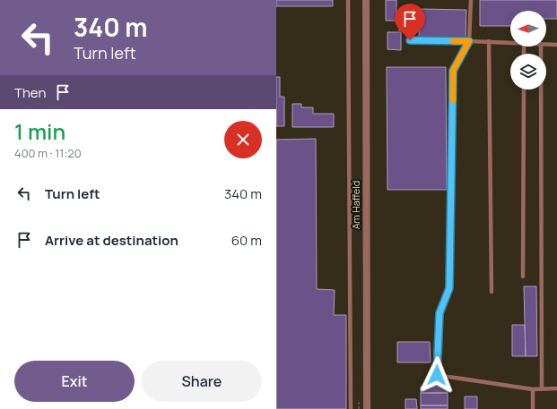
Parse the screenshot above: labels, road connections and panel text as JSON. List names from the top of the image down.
{
  "streets": {
    "street": ["Am Haffeld"]
  },
  "north": "left",
  "page": {
    "turn": ["340 m", "Turn left"],
    "then": "Then",
    "heading": ["1 min", "400 m · 11:20"],
    "list": [
      {
        "name": "Turn left",
        "value": "340 m"
      },
      {
        "name": "Arrive at destination",
        "value": "60 m"
      }
    ],
    "buttons": ["Exit", "Share"]
  }
}
